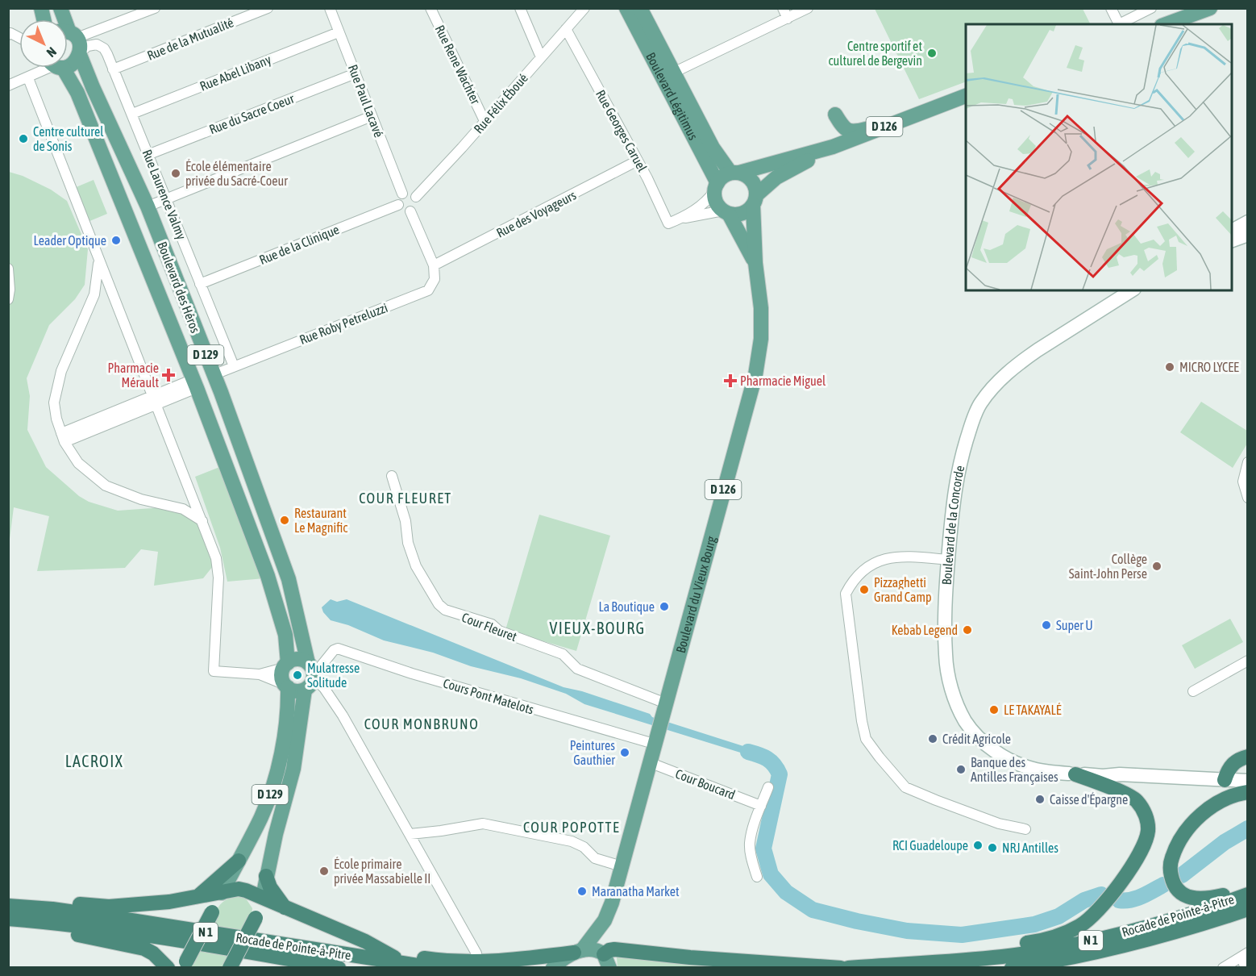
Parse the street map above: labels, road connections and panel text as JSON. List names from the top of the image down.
{
  "streets": {
    "highway": ["Boulevard des Héros", "Rocade de Pointe-à-Pitre", "N 1"],
    "main road": [
      "Boulevard Légitimus",
      "D 126",
      "D 129",
      "Boulevard de la Concorde",
      "Boulevard du Vieux Bourg"
    ],
    "street": [
      "Rue de la Mutualité",
      "Rue Rene Wachter",
      "Rue Abel Libany",
      "Rue Paul Lacavé",
      "Rue Félix Éboué",
      "Rue du Sacre Coeur",
      "Rue Georges Caruel",
      "Rue Laurence Valmy",
      "Rue des Voyageurs",
      "Rue de la Clinique",
      "Rue Roby Petreluzzi",
      "Cour Fleuret",
      "Cours Pont Matelots",
      "Cour Boucard"
    ]
  },
  "crossings": [
    ["Rue de la Mutualité", "Rue Laurence Valmy"],
    ["Rue Rene Wachter", "Rue Félix Éboué"],
    ["Rue Abel Libany", "Rue Paul Lacavé"],
    ["Rue Abel Libany", "Rue Laurence Valmy"],
    ["Boulevard Légitimus", "D 126"],
    ["Boulevard Légitimus", "Boulevard du Vieux Bourg"],
    ["Rue Paul Lacavé", "Rue Félix Éboué"],
    ["Rue Paul Lacavé", "Rue du Sacre Coeur"],
    ["Rue Paul Lacavé", "Rue de la Clinique"],
    ["Rue Félix Éboué", "Rue Georges Caruel"],
    ["Rue Félix Éboué", "Rue de la Clinique"],
    ["Rue du Sacre Coeur", "Rue Laurence Valmy"],
    ["D 126", "Boulevard du Vieux Bourg"],
    ["Rue Georges Caruel", "Rue des Voyageurs"],
    ["Rue Laurence Valmy", "Rue de la Clinique"],
    ["Rue Laurence Valmy", "Boulevard des Héros"],
    ["Rue Laurence Valmy", "Rue Roby Petreluzzi"],
    ["Rue Laurence Valmy", "D 129"],
    ["Rue des Voyageurs", "Rue Roby Petreluzzi"],
    ["Boulevard des Héros", "D 129"],
    ["Boulevard des Héros", "Cours Pont Matelots"],
    ["Boulevard du Vieux Bourg", "Cour Fleuret"],
    ["Boulevard du Vieux Bourg", "Cours Pont Matelots"],
    ["Boulevard du Vieux Bourg", "Cour Boucard"]
  ],
  "districts": [
    "COUR FLEURET",
    "VIEUX-BOURG",
    "COUR MONBRUNO",
    "LACROIX",
    "COUR POPOTTE"
  ],
  "places": {
    "other": [
      "Centre sportif et culturel de Bergevin",
      "Centre culturel de Sonis",
      "École élémentaire privée du Sacré-Coeur",
      "Leader Optique",
      "MICRO LYCEE",
      "Restaurant Le Magnific",
      "Collège Saint-John Perse",
      "Pizzaghetti Grand Camp",
      "La Boutique",
      "Super U",
      "Kebab Legend",
      "Mulatresse Solitude",
      "LE TAKAYALÉ",
      "Crédit Agricole",
      "Peintures Gauthier",
      "Banque des Antilles Françaises",
      "Caisse d'Épargne",
      "RCI Guadeloupe",
      "NRJ Antilles",
      "École primaire privée Massabielle II",
      "Maranatha Market"
    ],
    "health": ["Pharmacie Mérault", "Pharmacie Miguel"]
  },
  "north": "bottom right"
}
